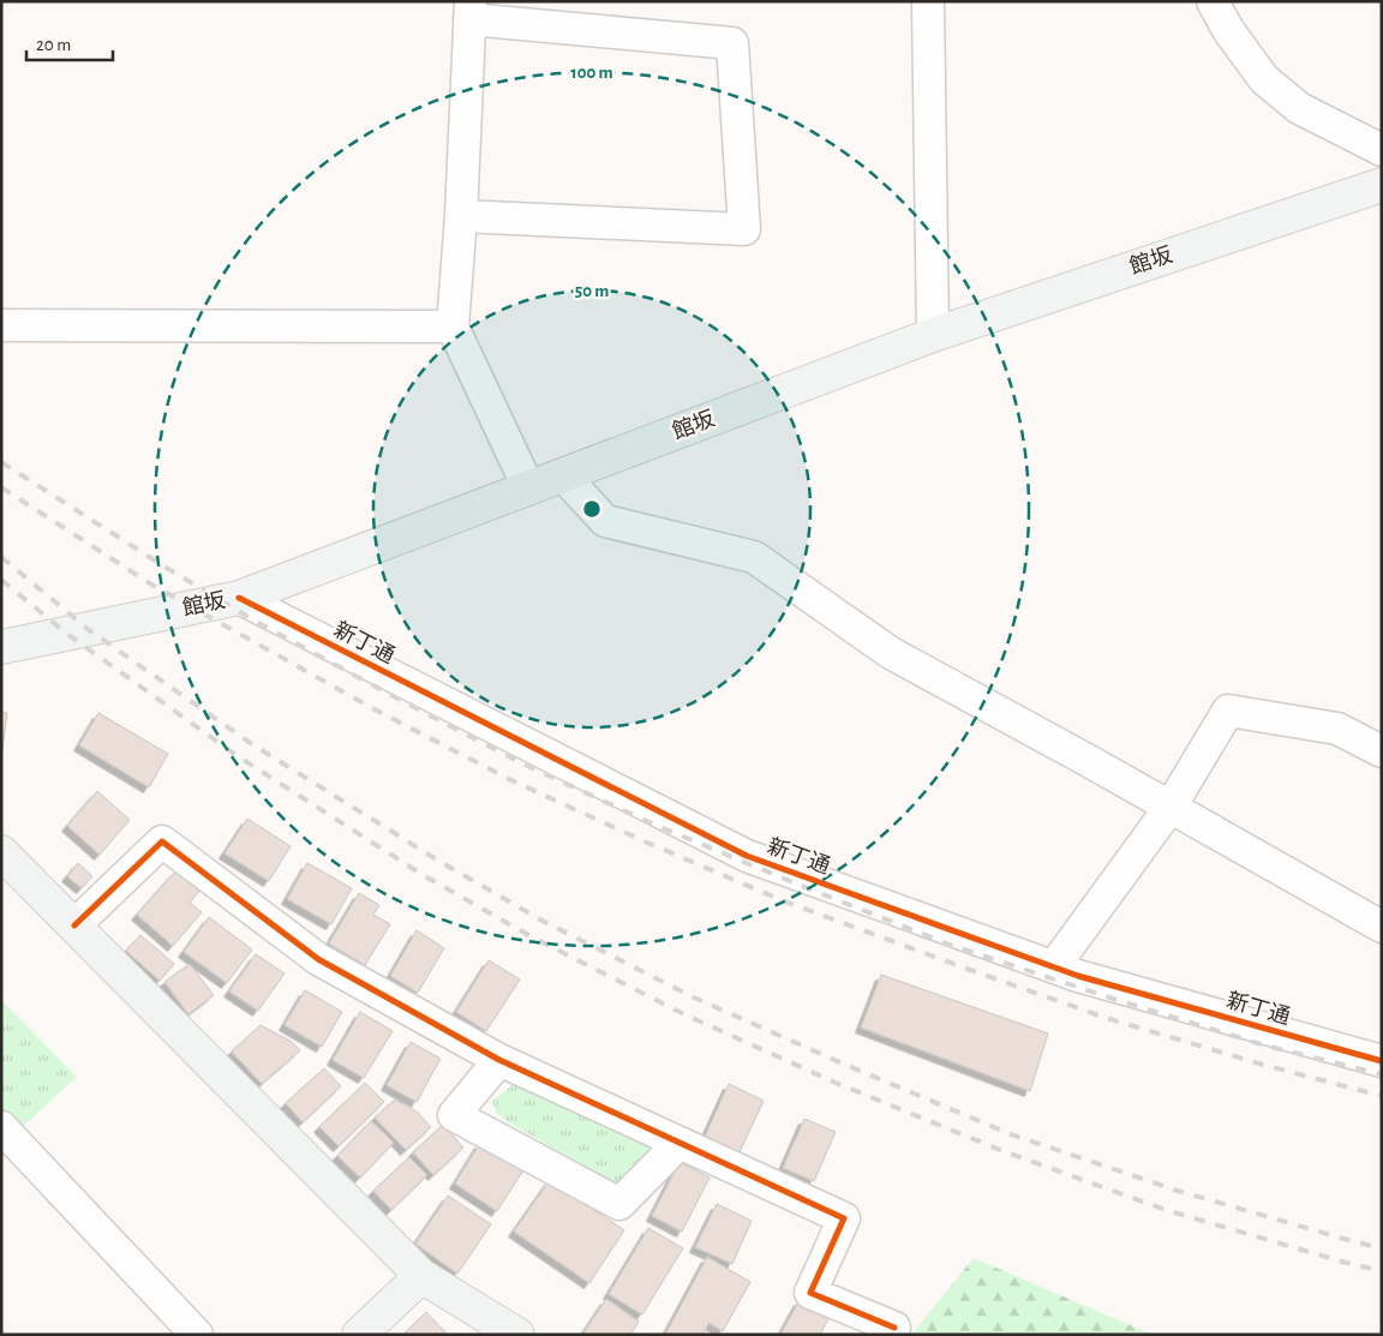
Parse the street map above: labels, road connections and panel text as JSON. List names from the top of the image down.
{
  "streets": {
    "main road": ["館坂"],
    "street": ["新丁通"]
  },
  "crossings": [
    ["館坂", "新丁通"]
  ],
  "scale_bar": "20 m",
  "rings": ["100 m", "50 m"]
}
